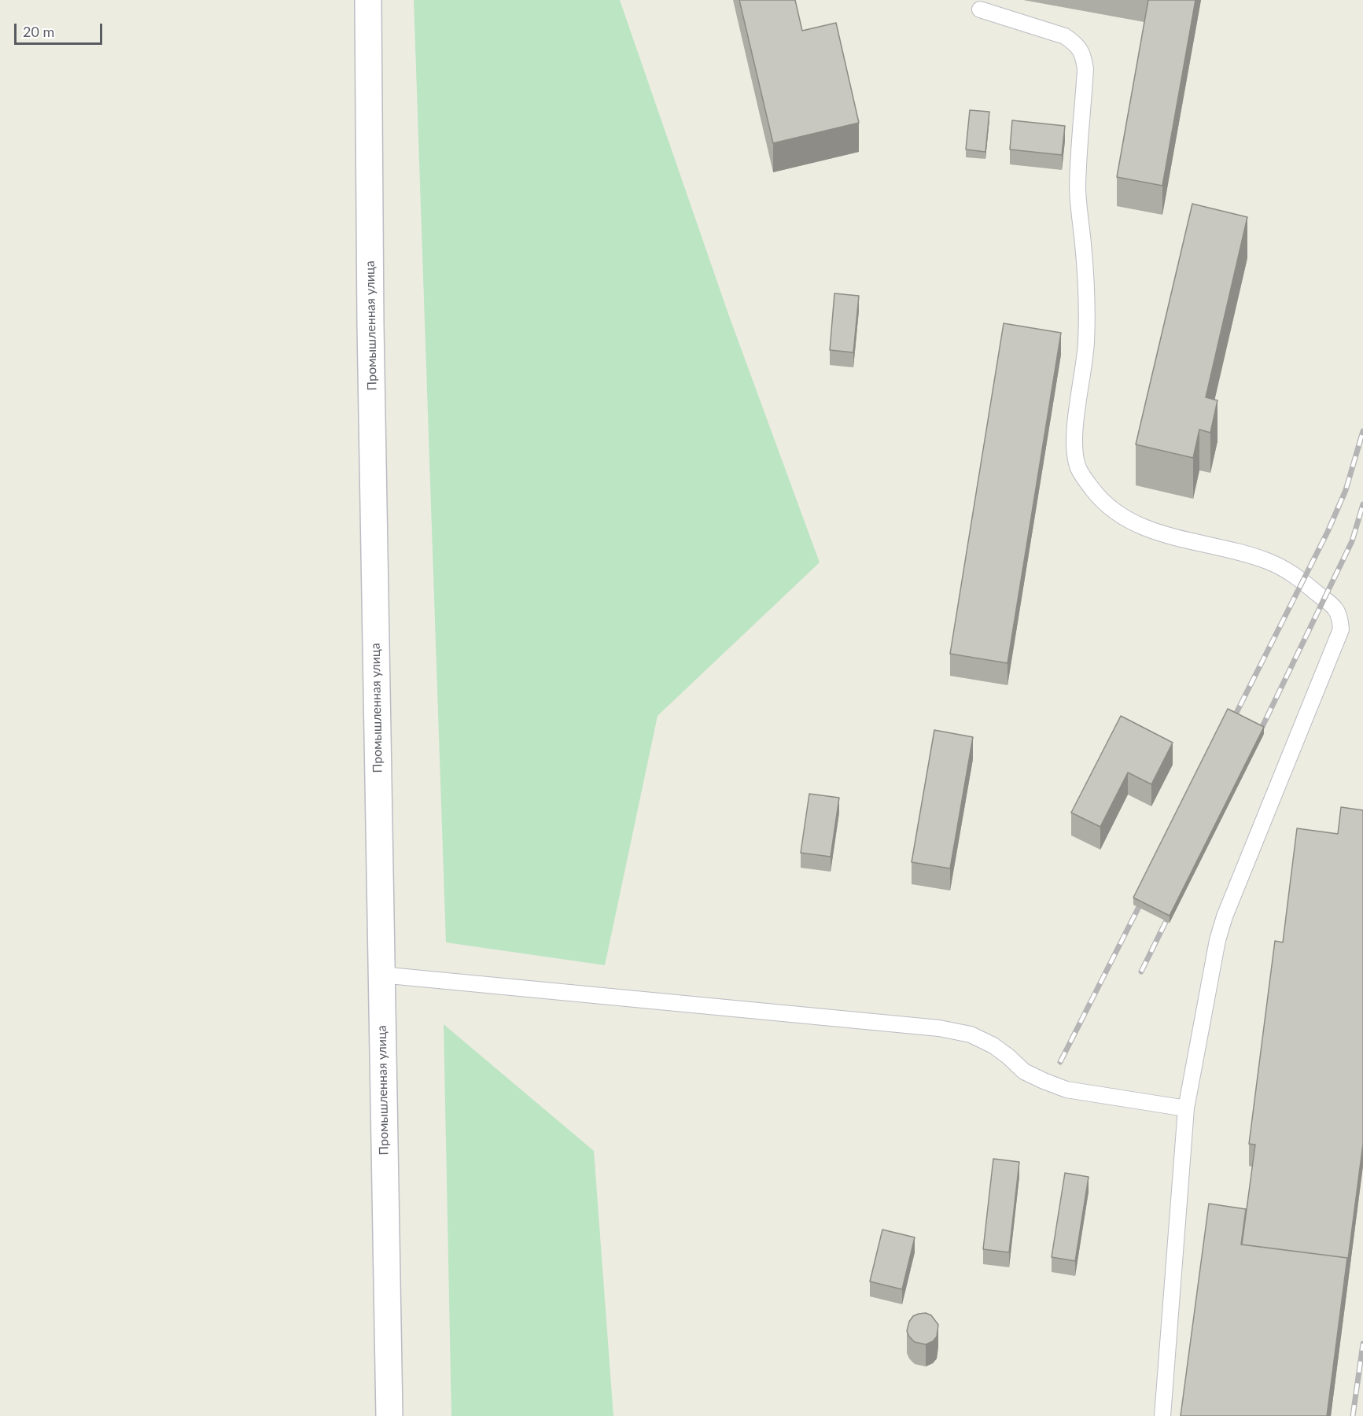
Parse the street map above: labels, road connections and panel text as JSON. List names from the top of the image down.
{
  "streets": {
    "street": ["Промышленная улица"]
  },
  "scale_bar": "20 m"
}
